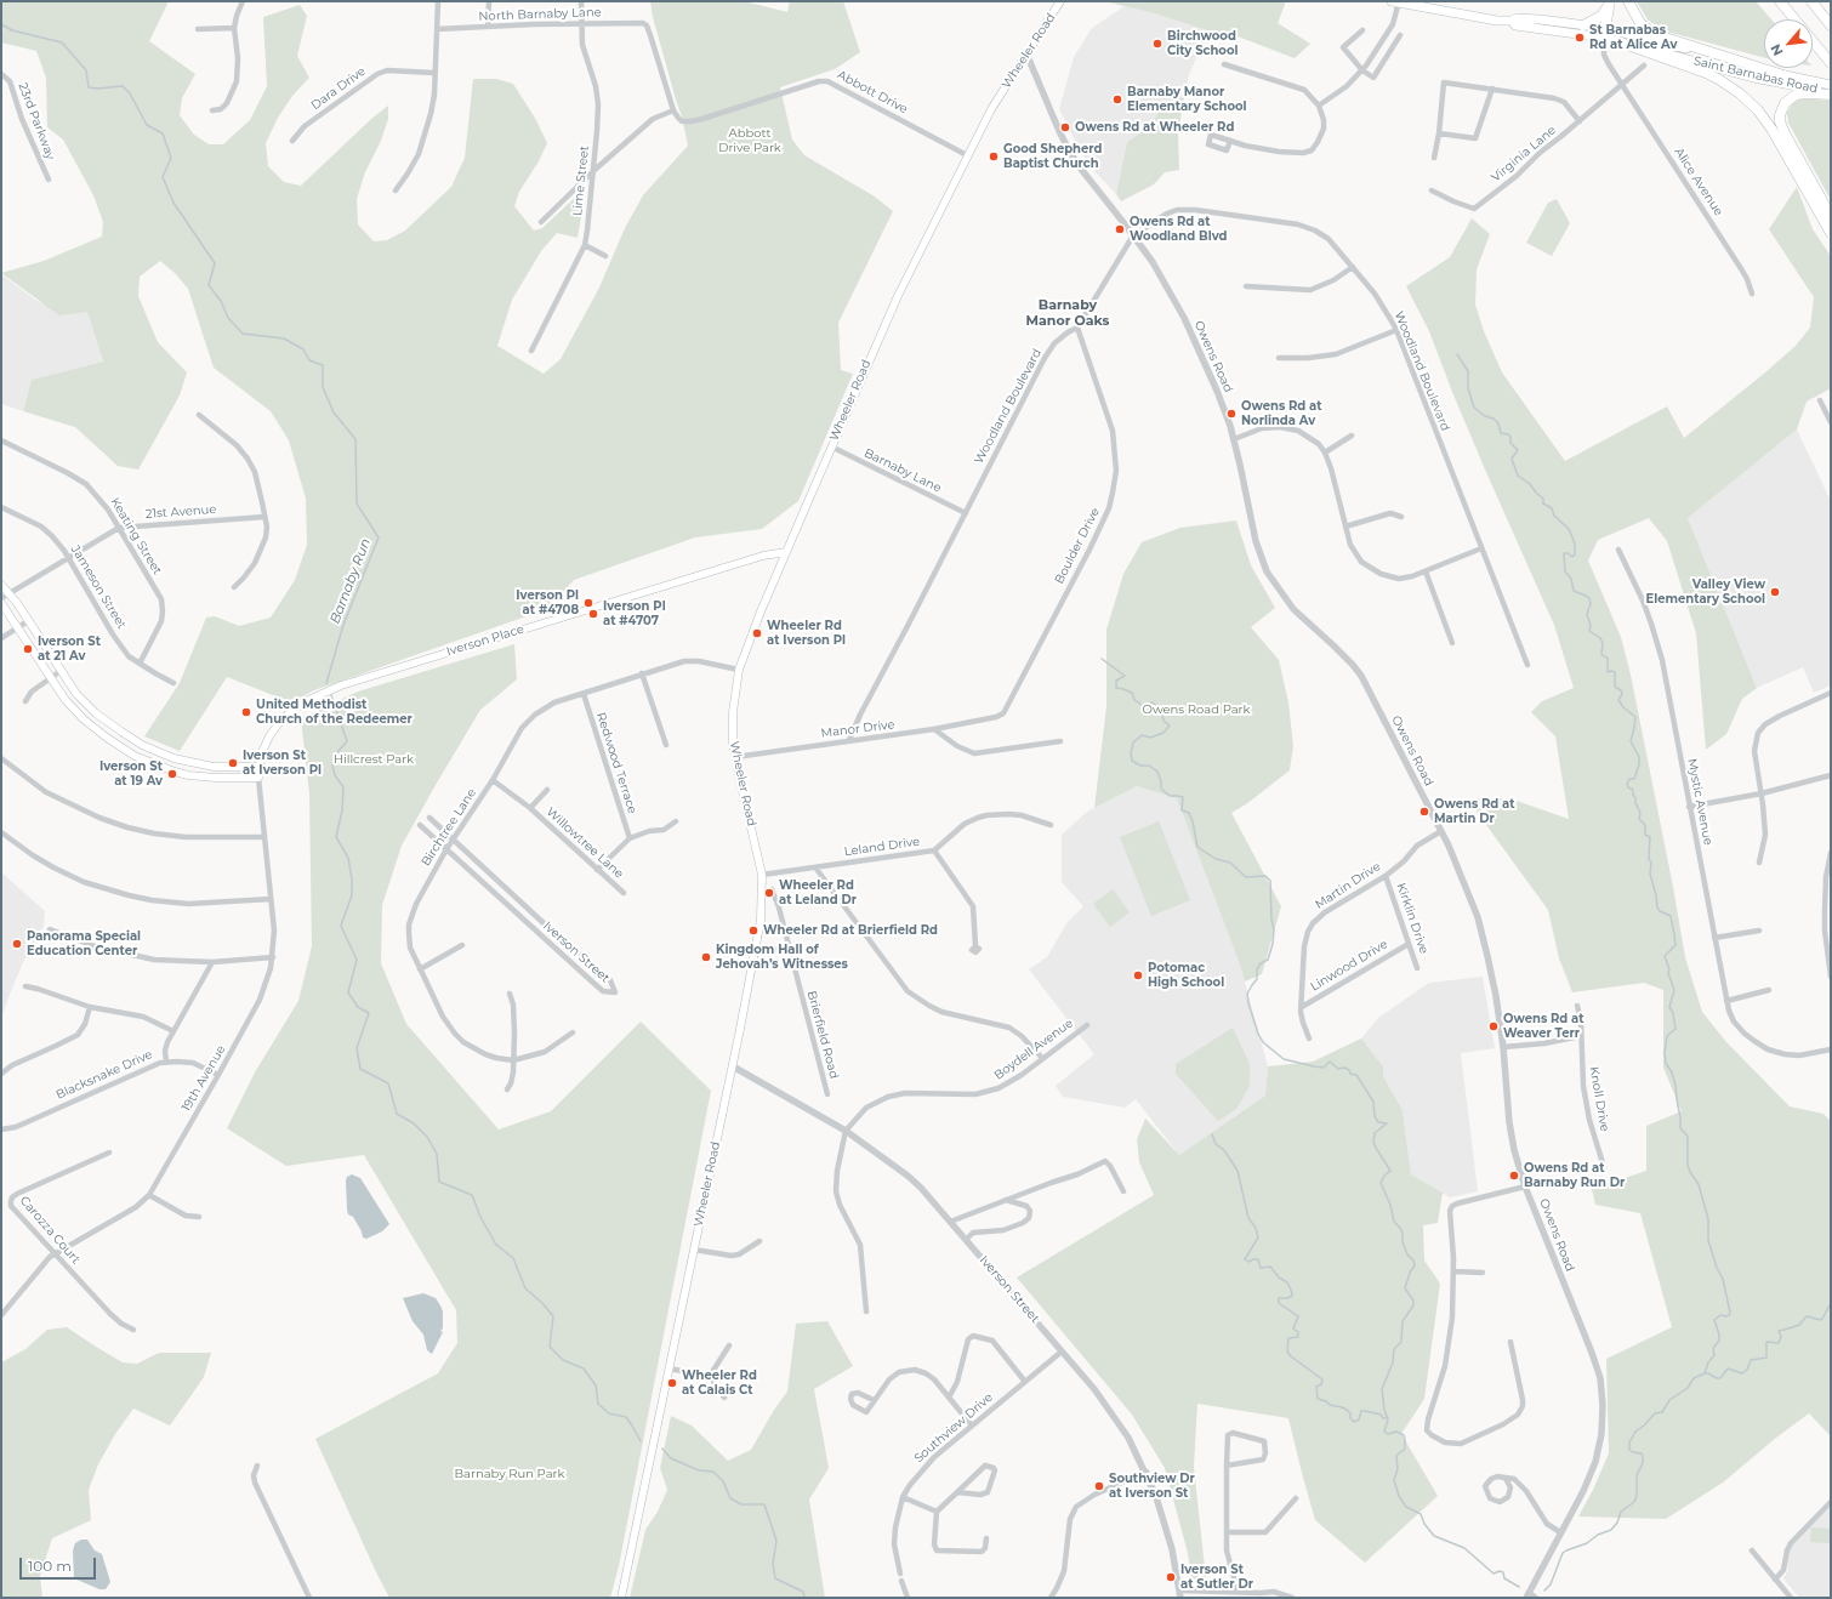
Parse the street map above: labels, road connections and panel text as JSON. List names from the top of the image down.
{
  "streets": {
    "main road": ["Wheeler Road", "Saint Barnabas Road", "Iverson Place"],
    "street": [
      "North Barnaby Lane",
      "Dara Drive",
      "Abbott Drive",
      "23rd Parkway",
      "Virginia Lane",
      "Lime Street",
      "Alice Avenue",
      "Owens Road",
      "Woodland Boulevard",
      "Barnaby Lane",
      "21st Avenue",
      "Keating Street",
      "Boulder Drive",
      "Jameson Street",
      "Manor Drive",
      "Redwood Terrace",
      "Mystic Avenue",
      "Birchtree Lane",
      "Willowtree Lane",
      "Leland Drive",
      "Martin Drive",
      "Kirklin Drive",
      "Iverson Street",
      "Linwood Drive",
      "Brierfield Road",
      "Boydell Avenue",
      "Blacksnake Drive",
      "19th Avenue",
      "Knoll Drive",
      "Carozza Court",
      "Southview Drive"
    ]
  },
  "crossings": [
    ["North Barnaby Lane", "Abbott Drive"],
    ["North Barnaby Lane", "Lime Street"],
    ["Wheeler Road", "Abbott Drive"],
    ["Wheeler Road", "Owens Road"],
    ["Wheeler Road", "Barnaby Lane"],
    ["Wheeler Road", "Iverson Place"],
    ["Wheeler Road", "Manor Drive"],
    ["Wheeler Road", "Birchtree Lane"],
    ["Wheeler Road", "Leland Drive"],
    ["Wheeler Road", "Iverson Street"],
    ["Virginia Lane", "Alice Avenue"],
    ["Owens Road", "Woodland Boulevard"],
    ["Owens Road", "Martin Drive"],
    ["Woodland Boulevard", "Barnaby Lane"],
    ["Woodland Boulevard", "Boulder Drive"],
    ["Woodland Boulevard", "Manor Drive"],
    ["21st Avenue", "Keating Street"],
    ["21st Avenue", "Jameson Street"],
    ["Keating Street", "Jameson Street"],
    ["Boulder Drive", "Manor Drive"],
    ["Iverson Place", "19th Avenue"],
    ["Redwood Terrace", "Birchtree Lane"],
    ["Birchtree Lane", "Willowtree Lane"],
    ["Birchtree Lane", "Iverson Street"],
    ["Martin Drive", "Kirklin Drive"],
    ["Martin Drive", "Linwood Drive"],
    ["Kirklin Drive", "Linwood Drive"],
    ["Iverson Street", "Boydell Avenue"],
    ["Iverson Street", "Southview Drive"],
    ["Blacksnake Drive", "19th Avenue"],
    ["19th Avenue", "Carozza Court"]
  ],
  "districts": ["Barnaby Manor Oaks"],
  "water": ["Barnaby Run"],
  "parks": [
    "Abbott Drive Park",
    "Owens Road Park",
    "Hillcrest Park",
    "Barnaby Run Park"
  ],
  "places": [
    "St Barnabas Rd at Alice Av",
    "Birchwood City School",
    "Barnaby Manor Elementary School",
    "Owens Rd at Wheeler Rd",
    "Good Shepherd Baptist Church",
    "Owens Rd at Woodland Blvd",
    "Owens Rd at Norlinda Av",
    "Valley View Elementary School",
    "Iverson Pl at #4708",
    "Iverson Pl at #4707",
    "Wheeler Rd at Iverson Pl",
    "Iverson St at 21 Av",
    "United Methodist Church of the Redeemer",
    "Iverson St at Iverson Pl",
    "Iverson St at 19 Av",
    "Owens Rd at Martin Dr",
    "Wheeler Rd at Leland Dr",
    "Wheeler Rd at Brierfield Rd",
    "Panorama Special Education Center",
    "Kingdom Hall of Jehovah’s Witnesses",
    "Potomac High School",
    "Owens Rd at Weaver Terr",
    "Owens Rd at Barnaby Run Dr",
    "Wheeler Rd at Calais Ct",
    "Southview Dr at Iverson St",
    "Iverson St at Sutler Dr"
  ],
  "scale_bar": "100 m",
  "north": "bottom left"
}
